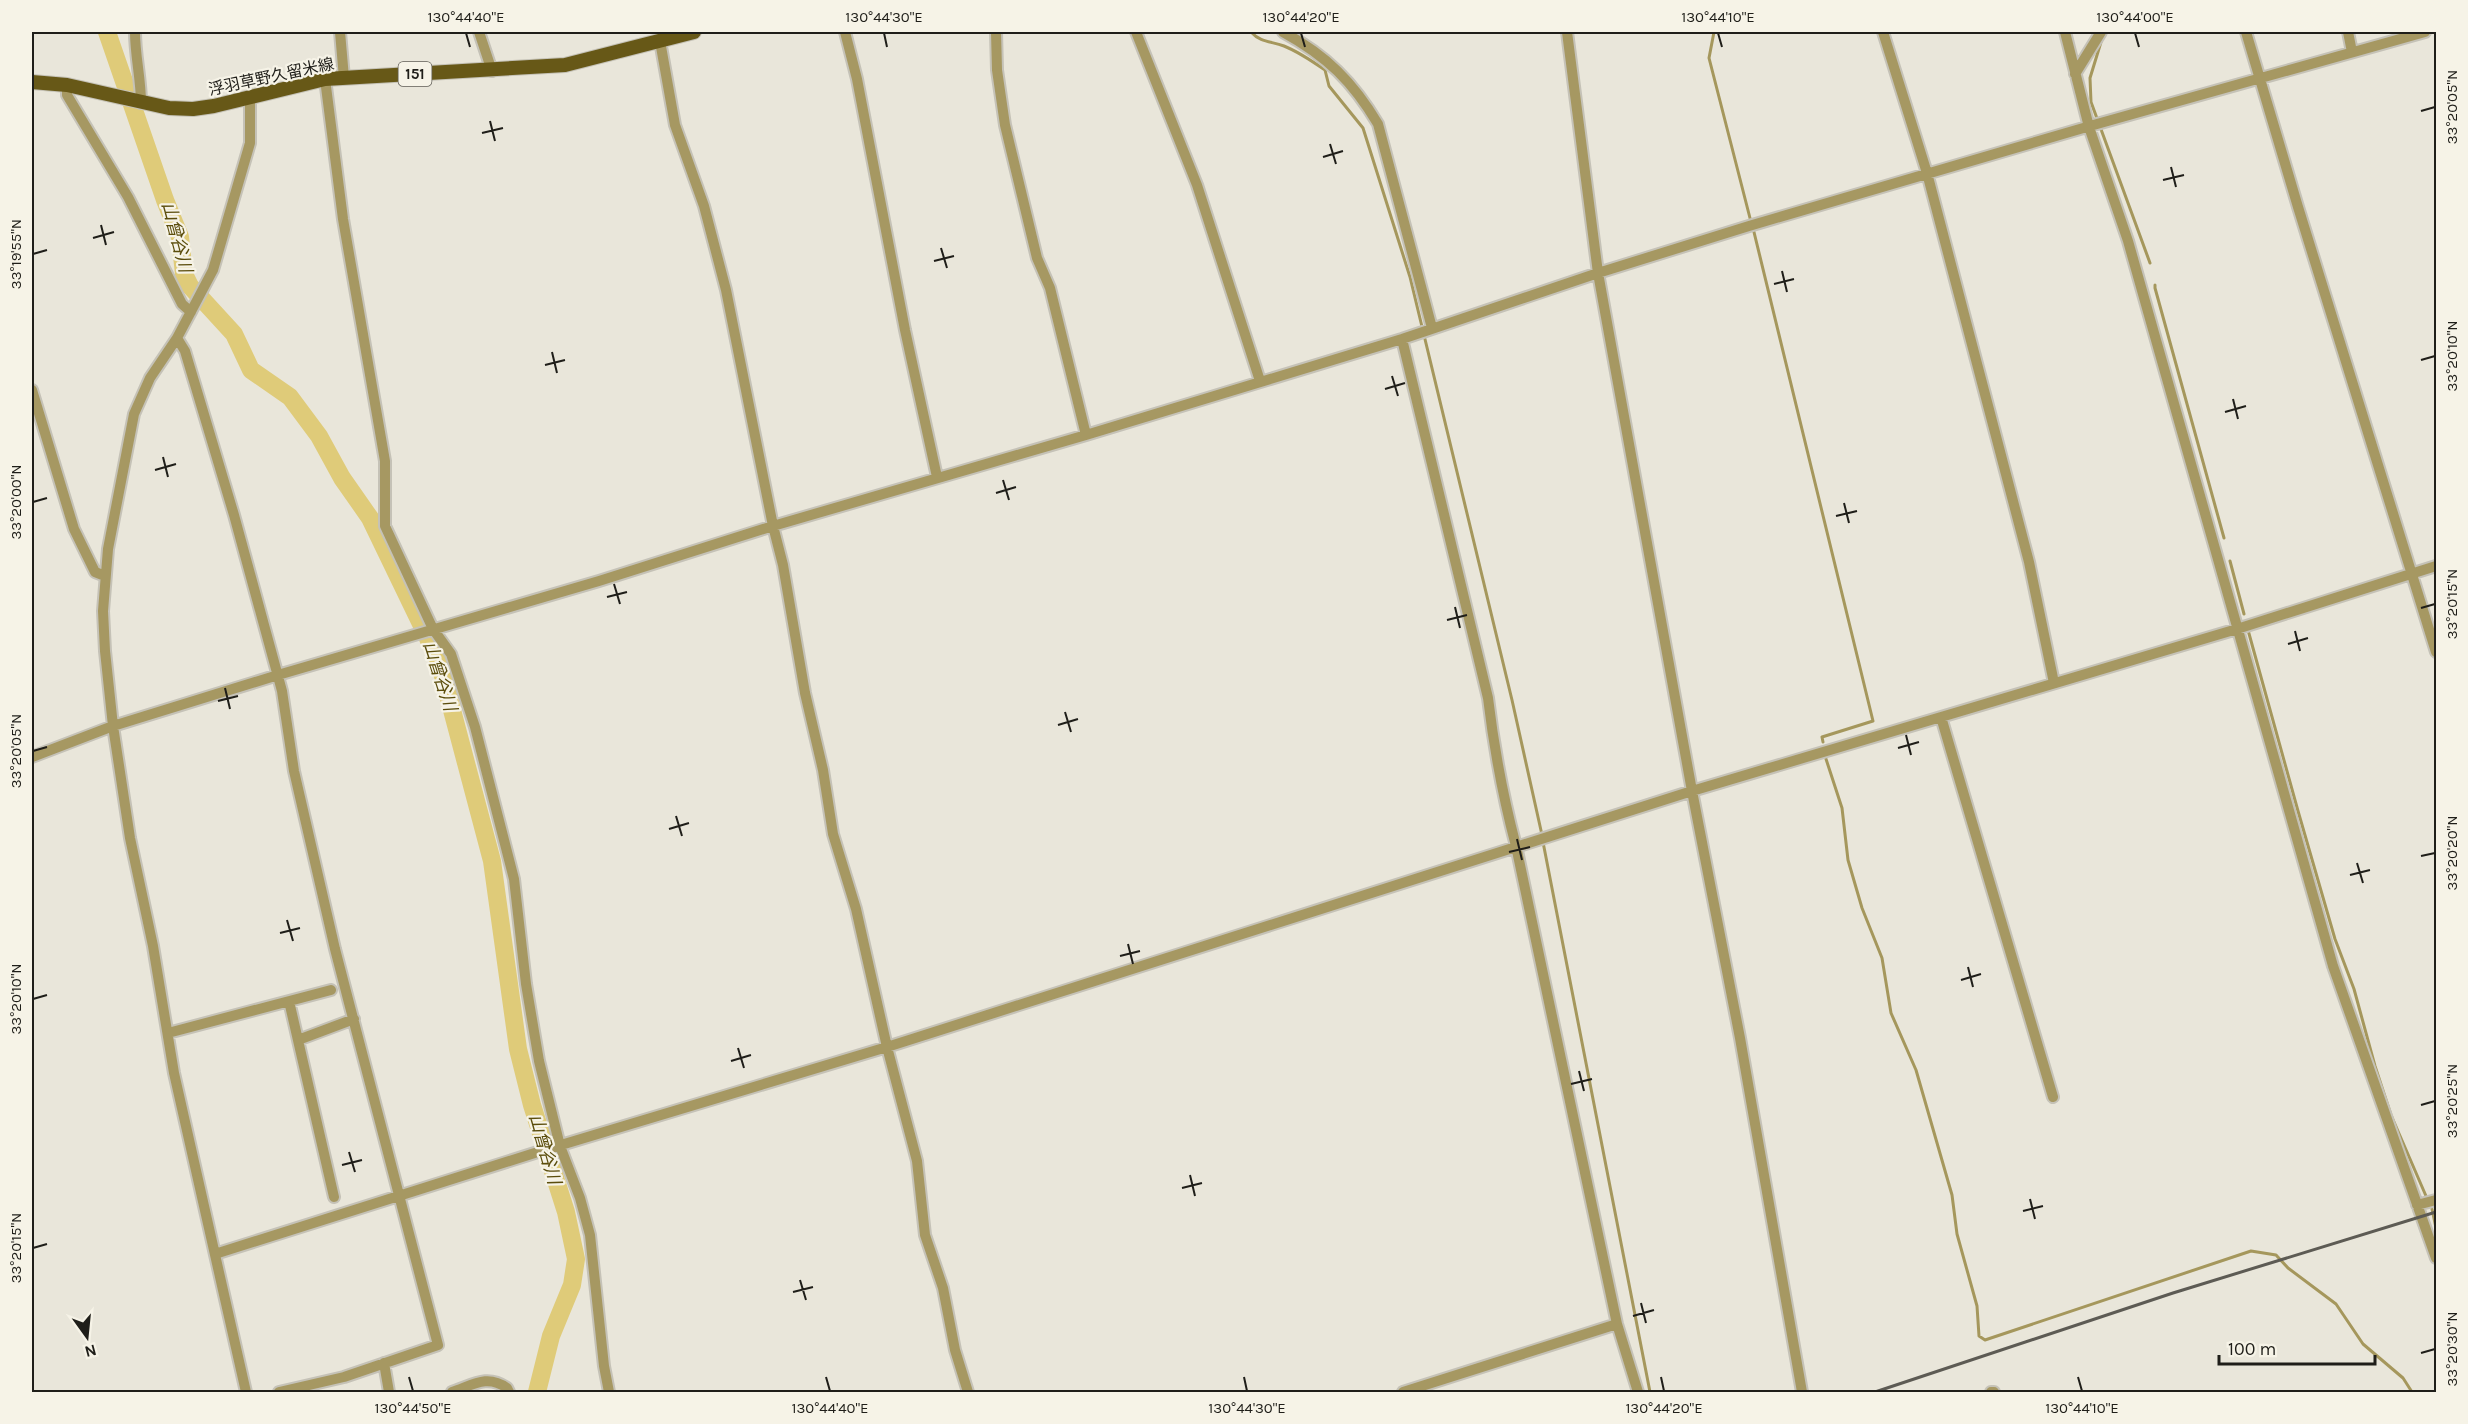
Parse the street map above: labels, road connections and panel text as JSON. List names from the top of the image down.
{
  "streets": {
    "main road": ["151", "浮羽草野久留米線"]
  },
  "water": ["山曾谷川"],
  "scale_bar": "100 m",
  "north": "bottom",
  "coordinates": [
    "130°44'40\"E",
    "130°44'30\"E",
    "130°44'20\"E",
    "130°44'10\"E",
    "130°44'00\"E",
    "33°20'05\"N",
    "33°19'55\"N",
    "33°20'10\"N",
    "33°20'00\"N",
    "33°20'15\"N",
    "33°20'20\"N",
    "33°20'25\"N",
    "33°20'30\"N",
    "130°44'50\"E"
  ]
}
